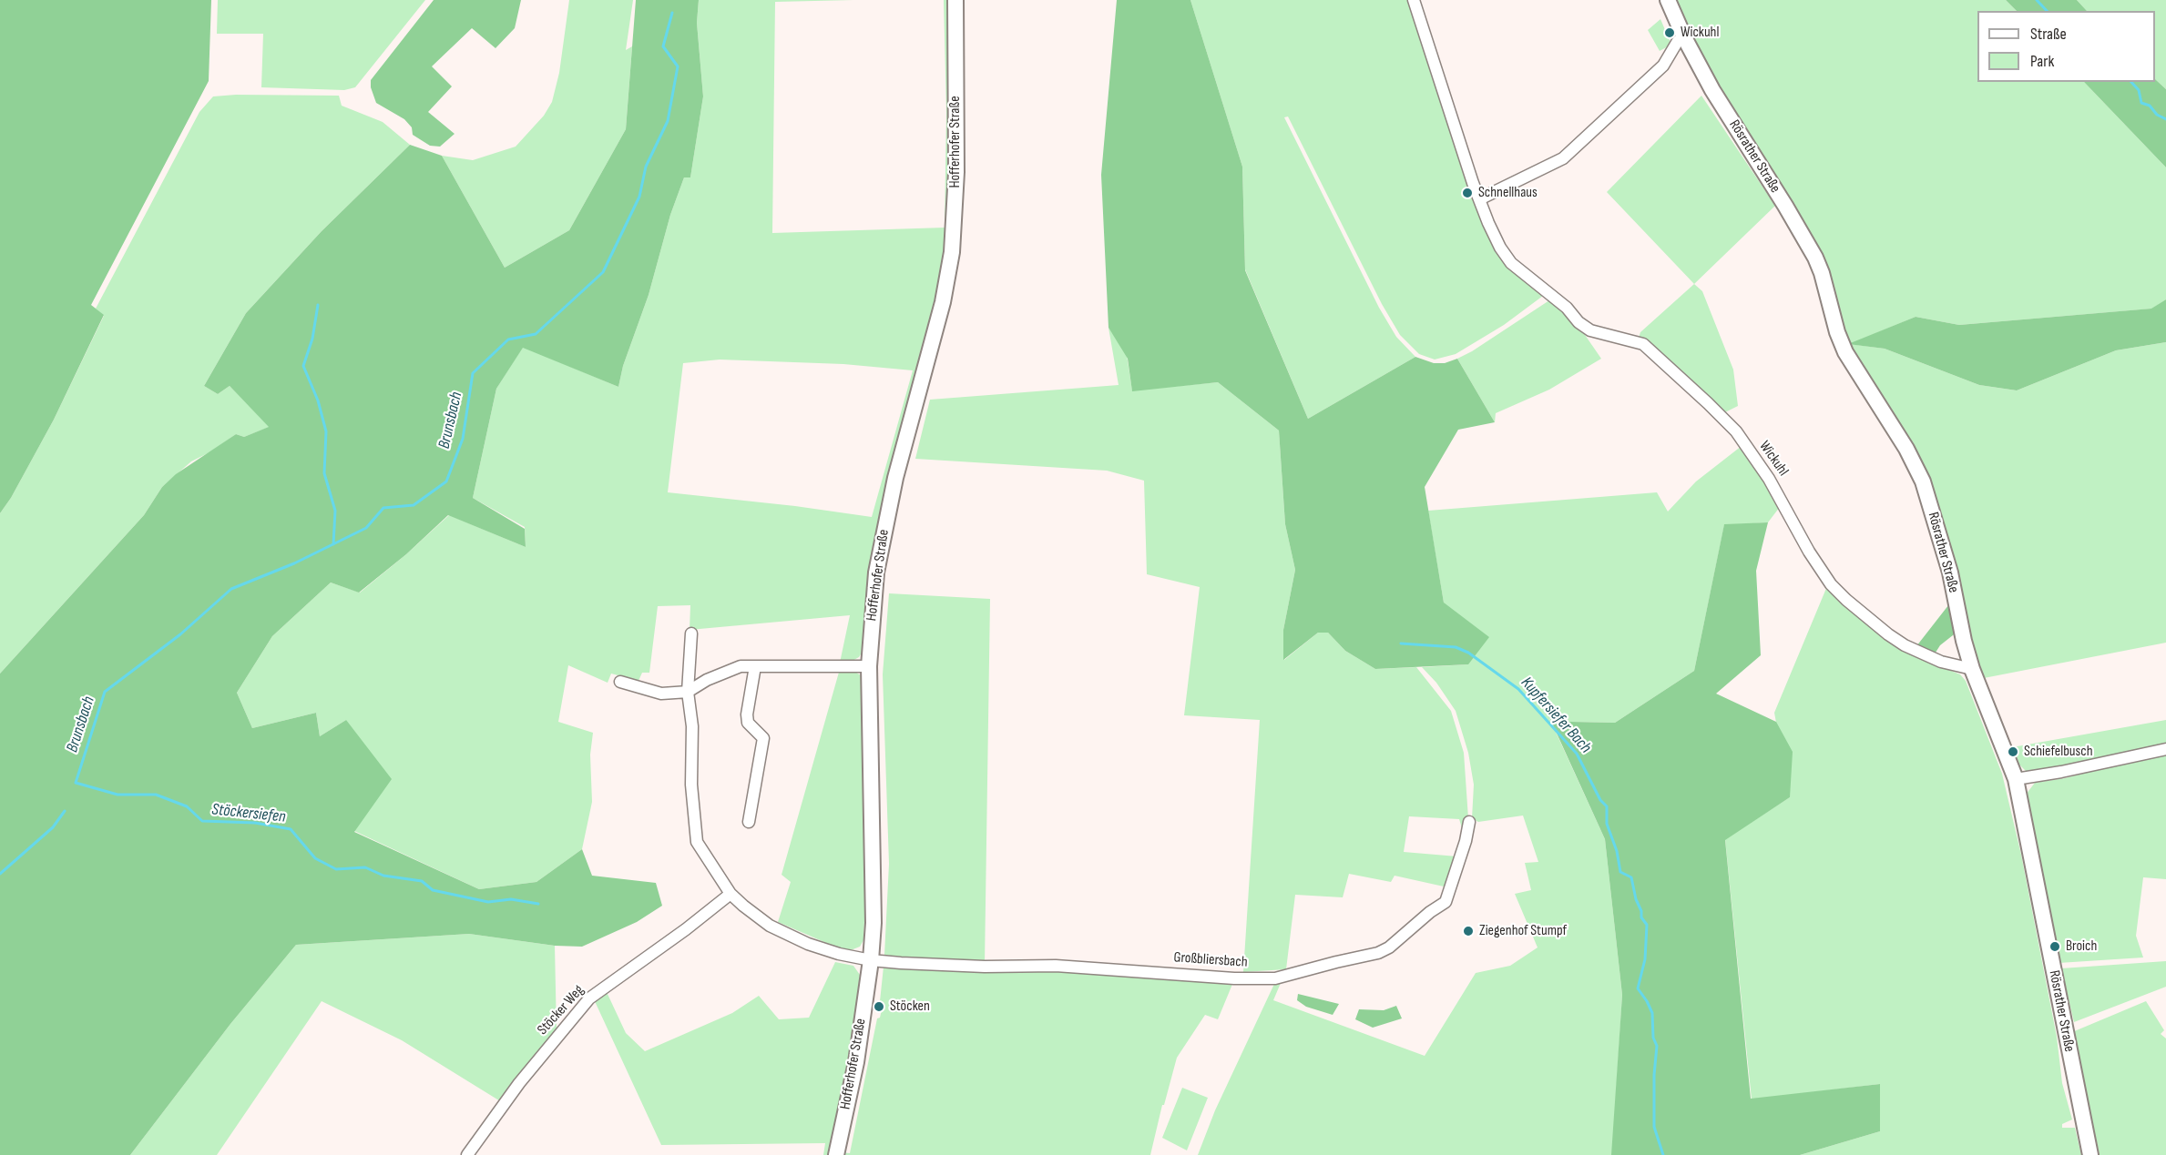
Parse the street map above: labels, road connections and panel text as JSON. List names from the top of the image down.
{
  "streets": {
    "street": [
      "Hofferhofer Straße",
      "Rösrather Straße",
      "Wickuhl",
      "Großbliersbach",
      "Stöcker Weg"
    ]
  },
  "crossings": [
    ["Hofferhofer Straße", "Großbliersbach"],
    ["Rösrather Straße", "Wickuhl"]
  ],
  "water": ["Brunsbach", "Kupfersiefer Bach", "Stöckersiefen"],
  "places": [
    "Wickuhl",
    "Schnellhaus",
    "Schiefelbusch",
    "Ziegenhof Stumpf",
    "Broich",
    "Stöcken"
  ],
  "legend": ["Straße", "Park"]
}
